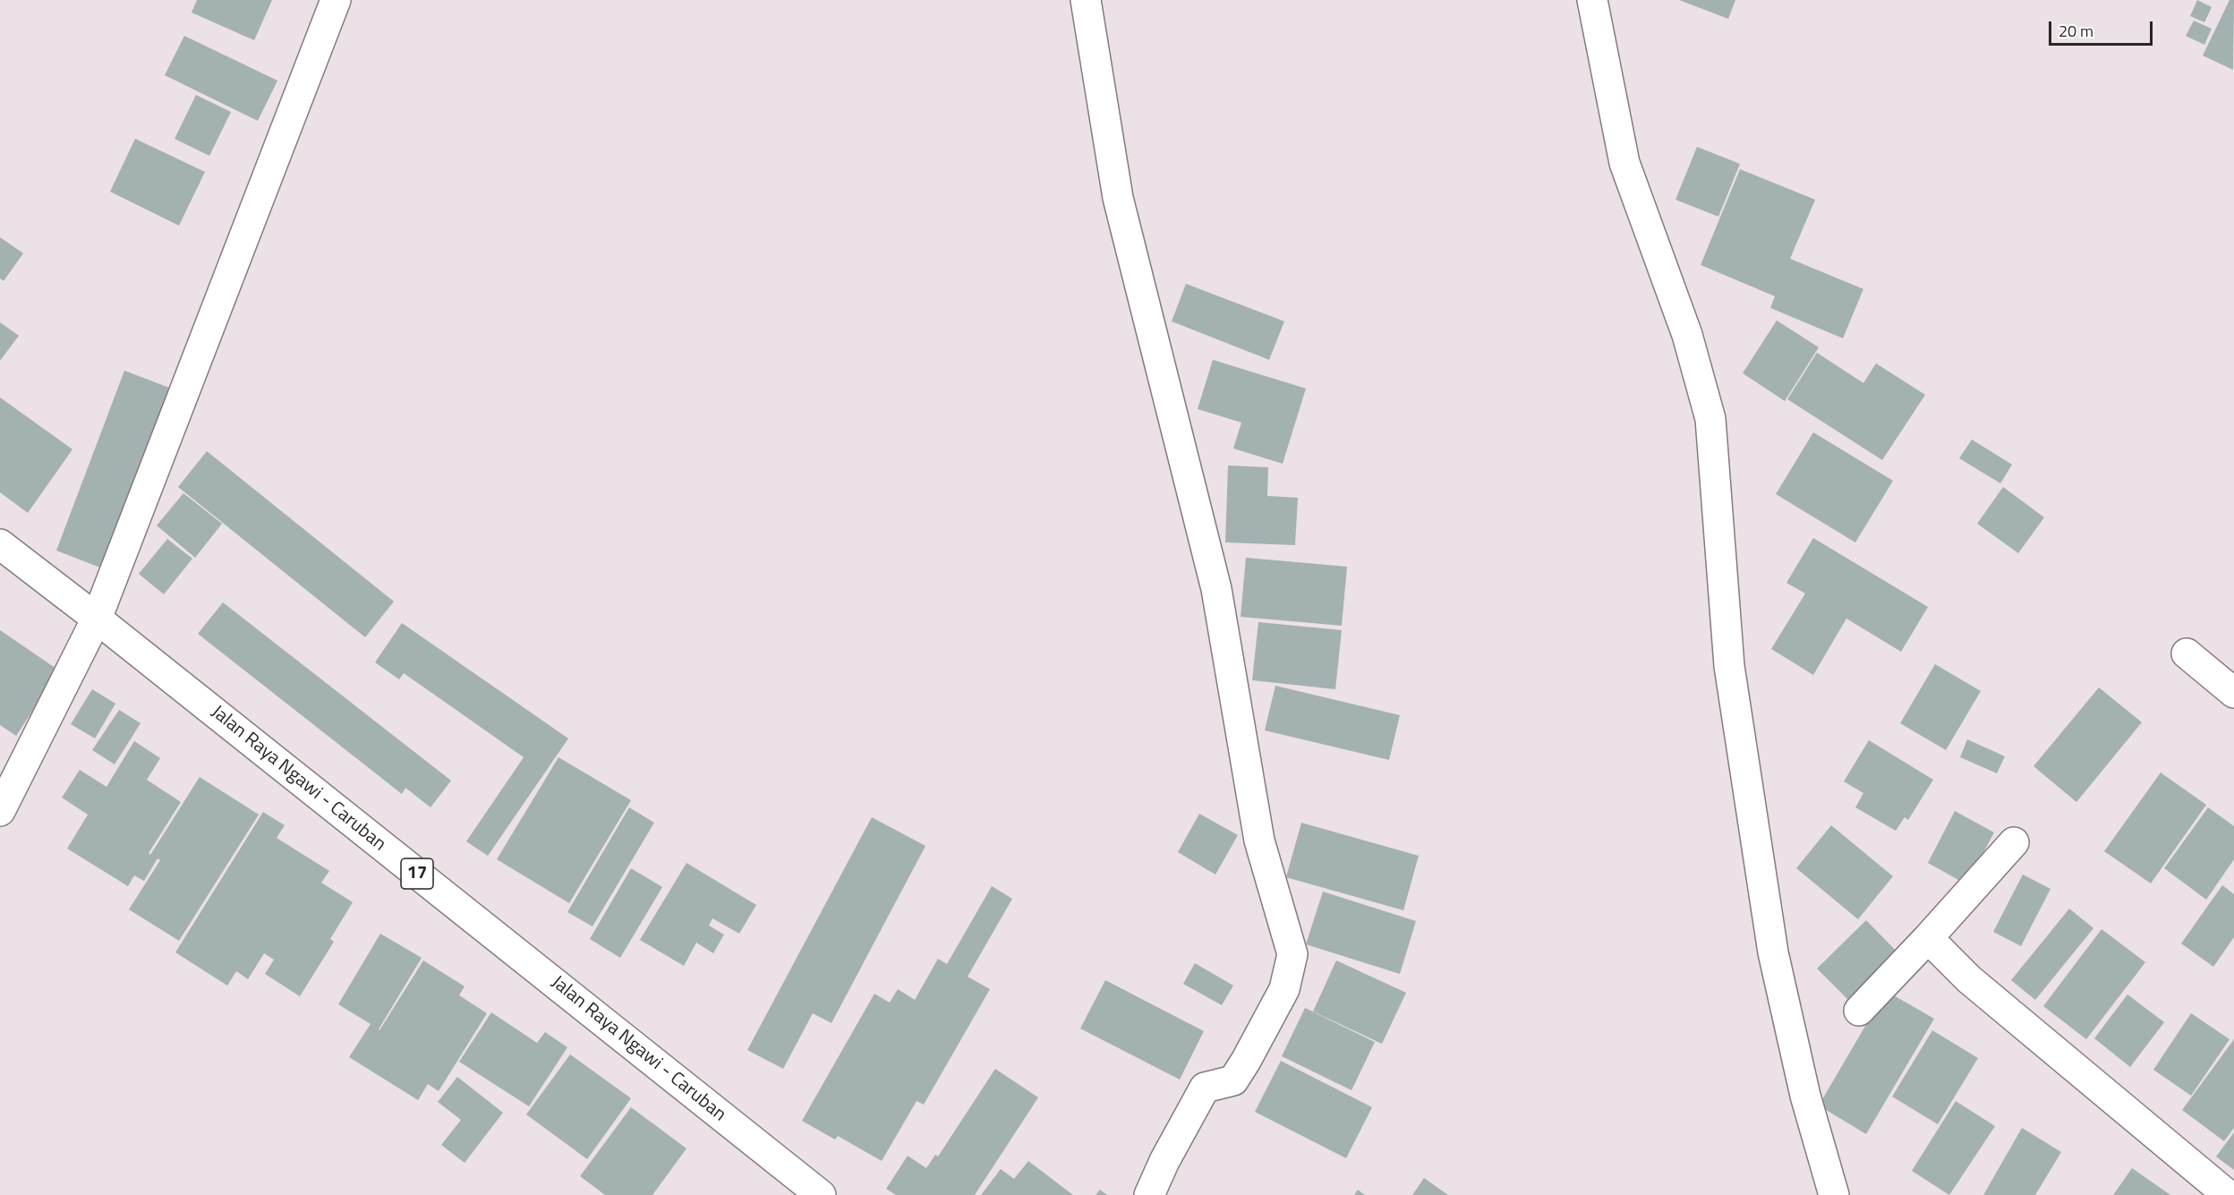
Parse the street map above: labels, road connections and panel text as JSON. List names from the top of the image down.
{
  "streets": {
    "main road": ["Jalan Raya Ngawi - Caruban", "17"]
  },
  "scale_bar": "20 m"
}
